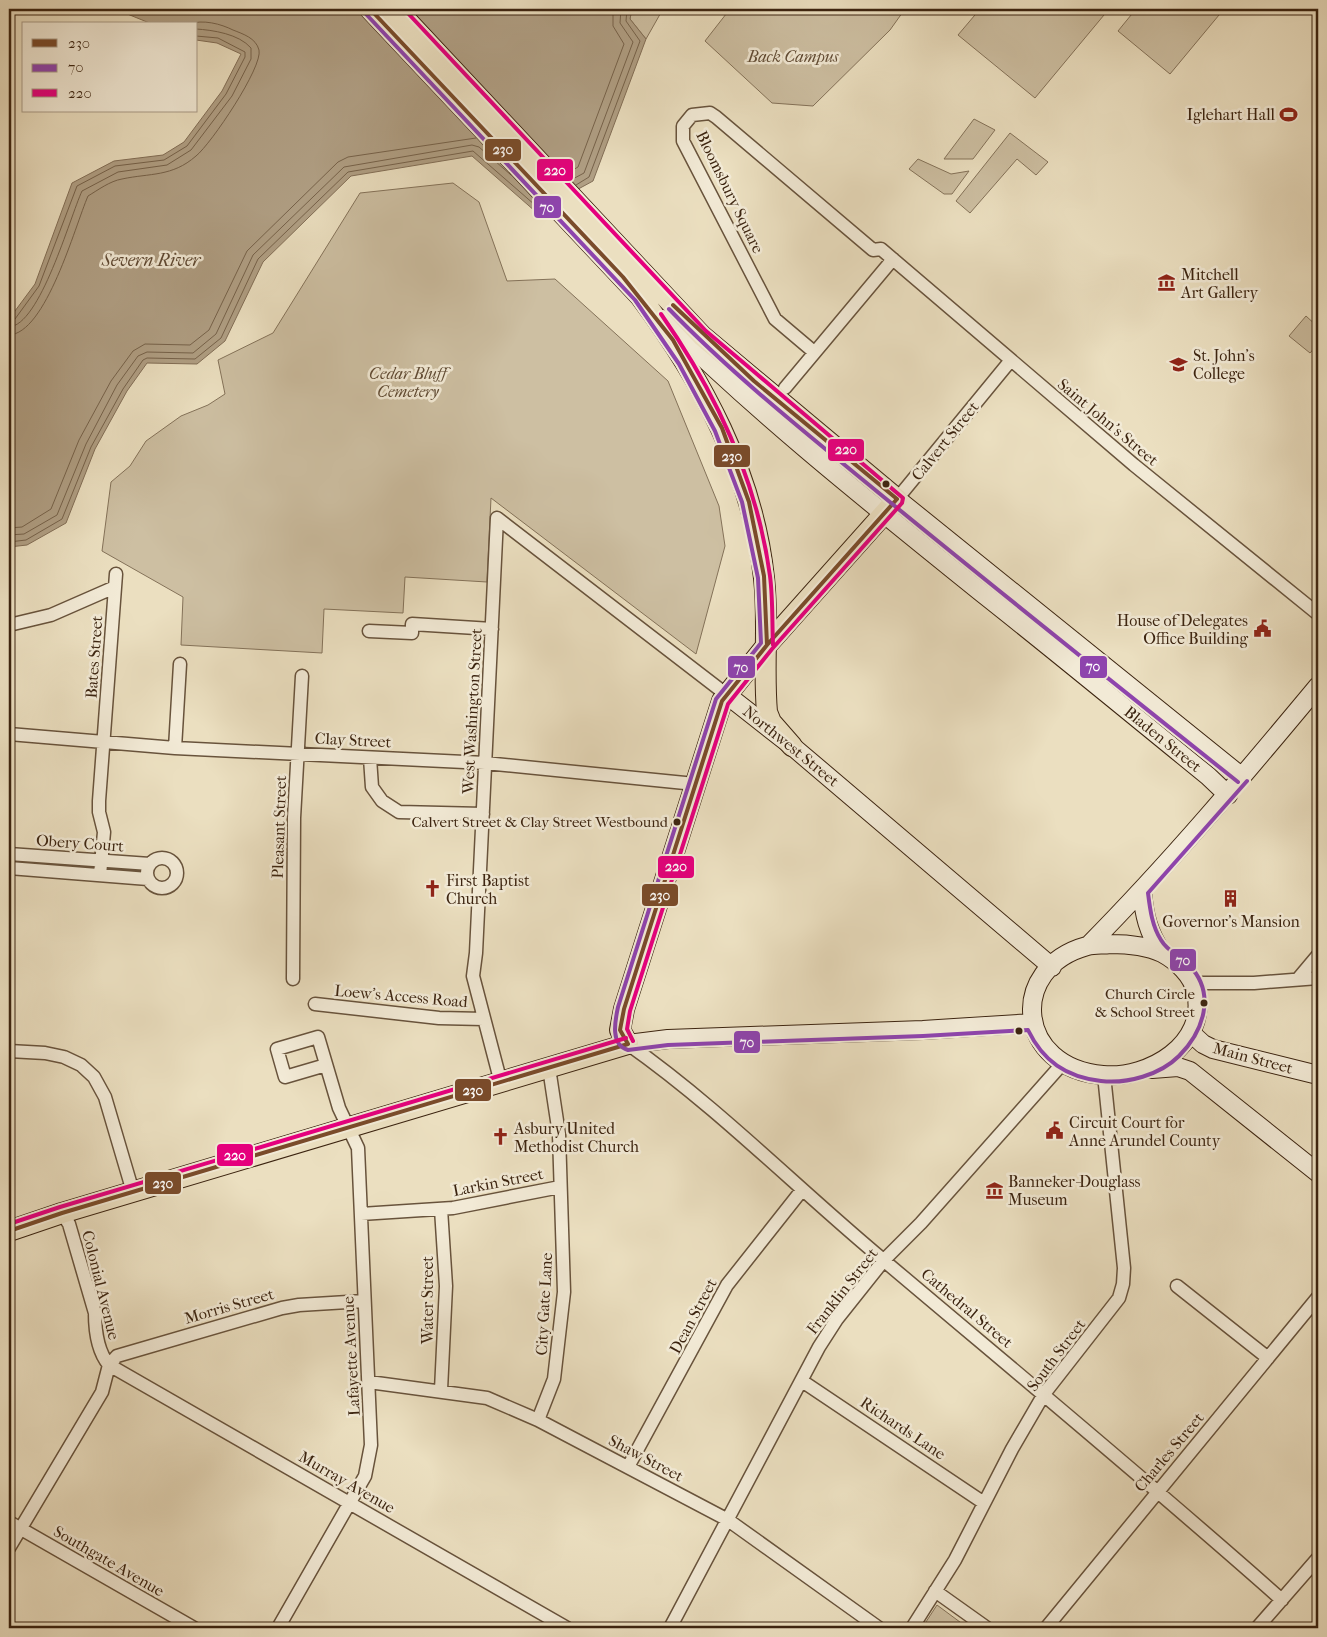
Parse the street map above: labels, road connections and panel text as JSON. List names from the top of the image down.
{
  "streets": {
    "main road": [
      "Calvert Street",
      "Bladen Street",
      "Northwest Street",
      "Main Street"
    ],
    "street": [
      "Bloomsbury Square",
      "Saint John's Street",
      "Bates Street",
      "West Washington Street",
      "Clay Street",
      "Pleasant Street",
      "Obery Court",
      "Loew's Access Road",
      "Larkin Street",
      "Colonial Avenue",
      "Franklin Street",
      "Water Street",
      "City Gate Lane",
      "Morris Street",
      "Cathedral Street",
      "Dean Street",
      "South Street",
      "Lafayette Avenue",
      "Richards Lane",
      "Charles Street",
      "Shaw Street",
      "Murray Avenue",
      "Southgate Avenue"
    ]
  },
  "crossings": [
    ["Bloomsbury Square", "Saint John's Street"],
    ["Saint John's Street", "Calvert Street"],
    ["Calvert Street", "Bladen Street"],
    ["Calvert Street", "Clay Street"],
    ["Calvert Street", "Northwest Street"],
    ["Calvert Street", "Cathedral Street"],
    ["Bates Street", "Clay Street"],
    ["Bates Street", "Obery Court"],
    ["West Washington Street", "Clay Street"],
    ["West Washington Street", "Northwest Street"],
    ["West Washington Street", "Loew's Access Road"],
    ["Clay Street", "Pleasant Street"],
    ["Northwest Street", "Main Street"],
    ["Northwest Street", "Franklin Street"],
    ["Northwest Street", "South Street"],
    ["Main Street", "Franklin Street"],
    ["Main Street", "South Street"],
    ["Larkin Street", "Water Street"],
    ["Larkin Street", "City Gate Lane"],
    ["Larkin Street", "Lafayette Avenue"],
    ["Colonial Avenue", "Morris Street"],
    ["Colonial Avenue", "Murray Avenue"],
    ["Colonial Avenue", "Southgate Avenue"],
    ["Franklin Street", "Cathedral Street"],
    ["Franklin Street", "South Street"],
    ["Franklin Street", "Richards Lane"],
    ["Franklin Street", "Shaw Street"],
    ["Water Street", "Shaw Street"],
    ["City Gate Lane", "Shaw Street"],
    ["Morris Street", "Lafayette Avenue"],
    ["Morris Street", "Murray Avenue"],
    ["Cathedral Street", "Dean Street"],
    ["Cathedral Street", "South Street"],
    ["Cathedral Street", "Charles Street"],
    ["Dean Street", "Shaw Street"],
    ["South Street", "Richards Lane"],
    ["Lafayette Avenue", "Shaw Street"],
    ["Lafayette Avenue", "Murray Avenue"]
  ],
  "water": ["Severn River"],
  "parks": ["Back Campus", "Cedar Bluff Cemetery"],
  "places": {
    "sports": ["Iglehart Hall"],
    "museum": ["Mitchell Art Gallery", "Banneker-Douglass Museum"],
    "school or university": ["St. John's College"],
    "public building": ["House of Delegates Office Building", "Circuit Court for Anne Arundel County"],
    "other": ["Calvert Street & Clay Street Westbound", "Church Circle & School Street"],
    "church": ["First Baptist Church", "Asbury United Methodist Church"],
    "building": ["Governor's Mansion"]
  },
  "lines": ["transit line 230", "transit line 220", "transit line 70"],
  "legend": ["230", "70", "220"]
}
